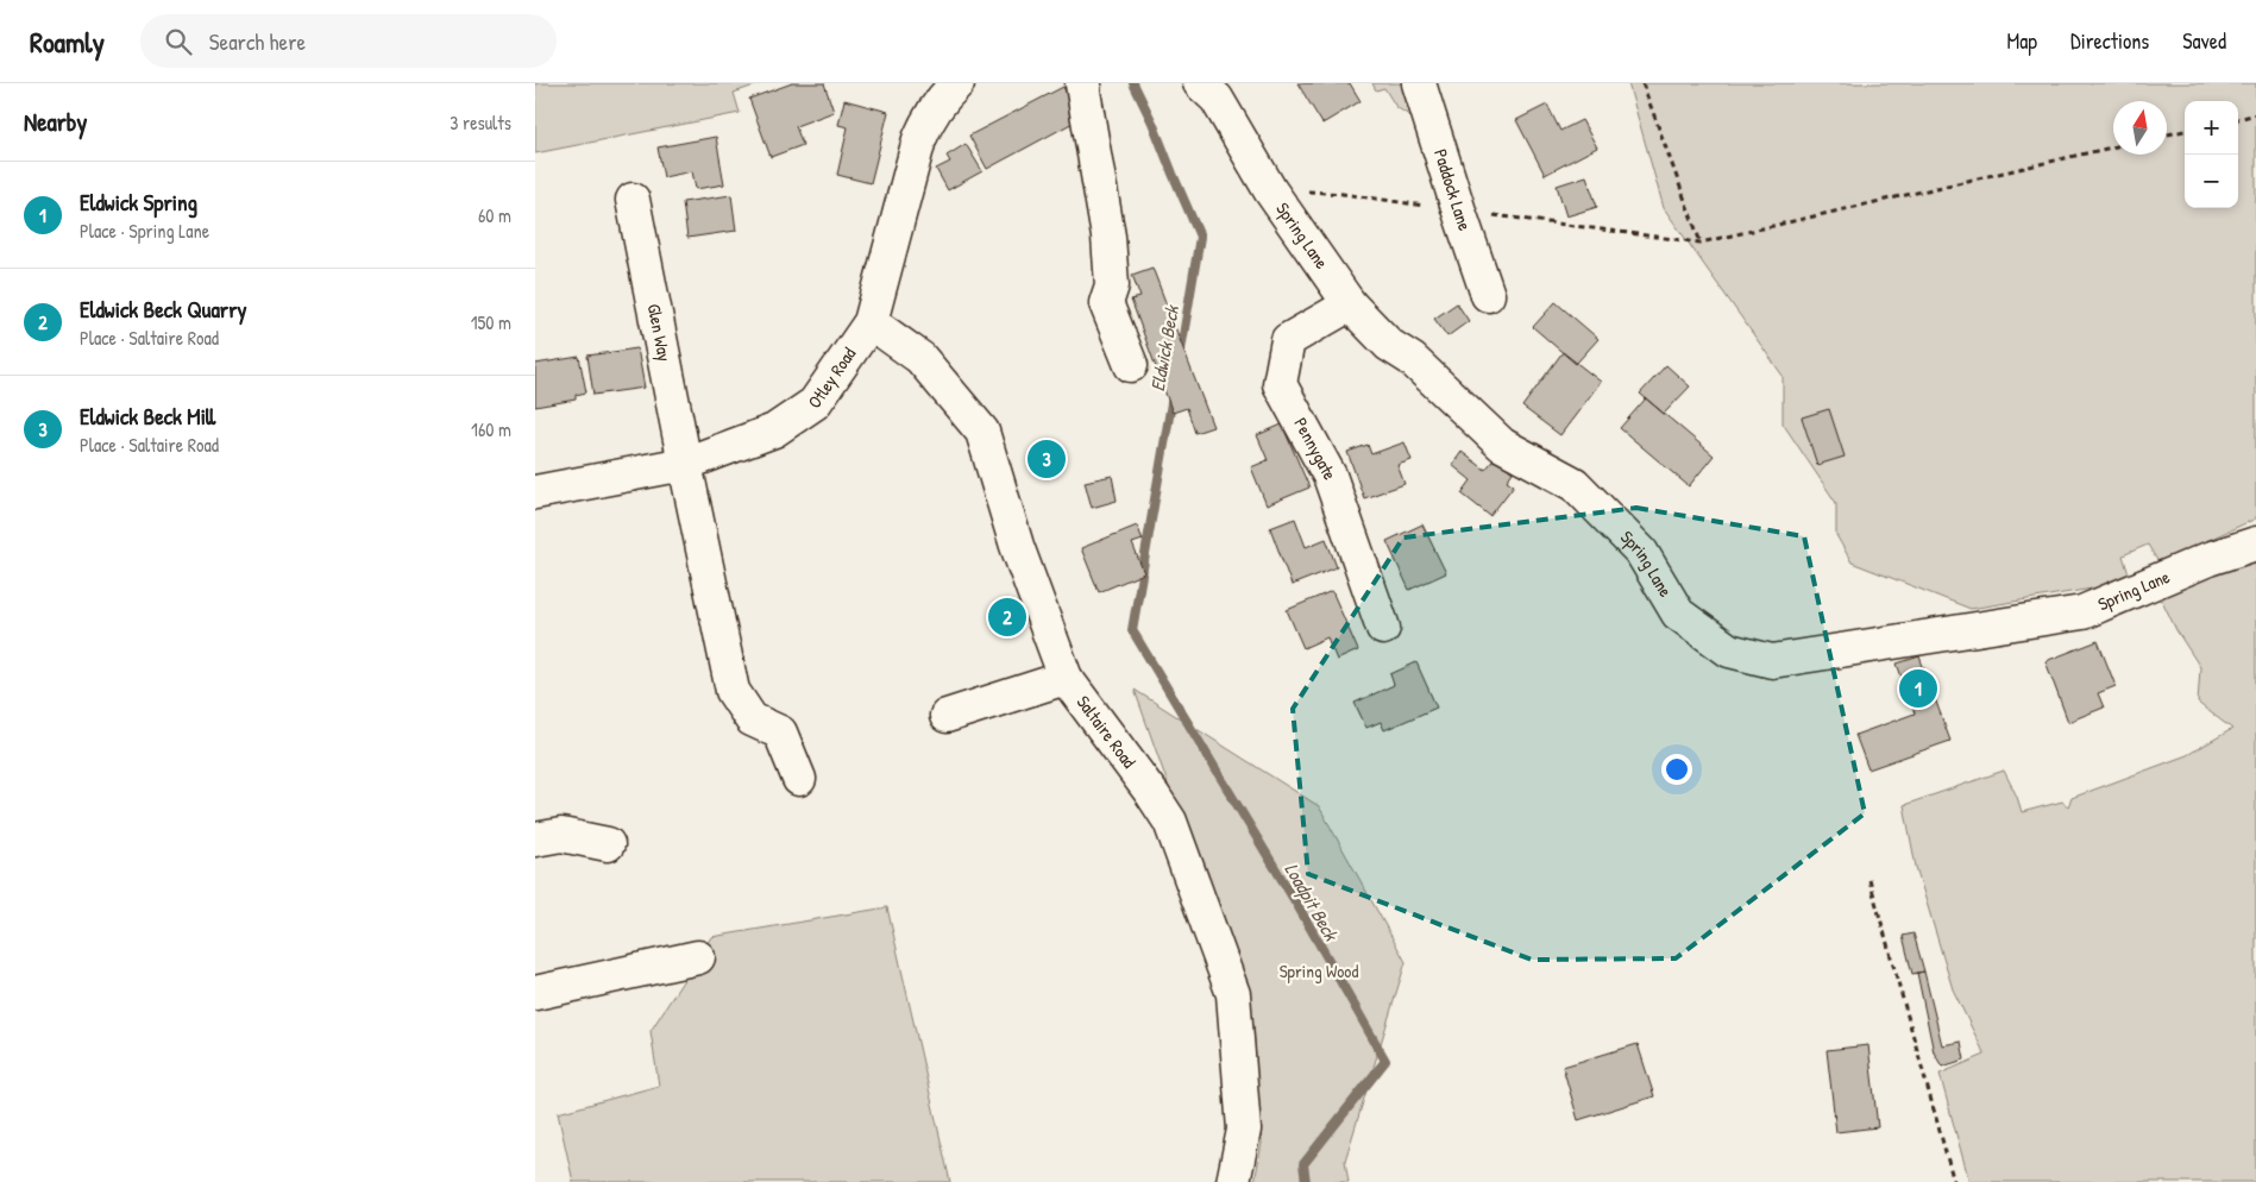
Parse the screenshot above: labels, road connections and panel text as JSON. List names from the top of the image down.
{
  "streets": {
    "street": [
      "Paddock Lane",
      "Spring Lane",
      "Glen Way",
      "Otley Road",
      "Pennygate",
      "Saltaire Road"
    ]
  },
  "crossings": [
    ["Spring Lane", "Pennygate"],
    ["Glen Way", "Otley Road"],
    ["Otley Road", "Saltaire Road"]
  ],
  "water": ["Eldwick Beck", "Loadpit Beck"],
  "parks": ["Spring Wood"],
  "north": "top",
  "page": {
    "header": "Roamly",
    "search": "Search here",
    "nav": ["Map", "Directions", "Saved"],
    "heading": ["Nearby", "3 results"],
    "map_buttons": ["+", "−"],
    "list": [
      {
        "mark": "1",
        "name": "Eldwick Spring",
        "note": "Place · Spring Lane",
        "value": "60 m"
      },
      {
        "mark": "2",
        "name": "Eldwick Beck Quarry",
        "note": "Place · Saltaire Road",
        "value": "150 m"
      },
      {
        "mark": "3",
        "name": "Eldwick Beck Mill",
        "note": "Place · Saltaire Road",
        "value": "160 m"
      }
    ],
    "pins": ["3", "2", "1"]
  }
}
